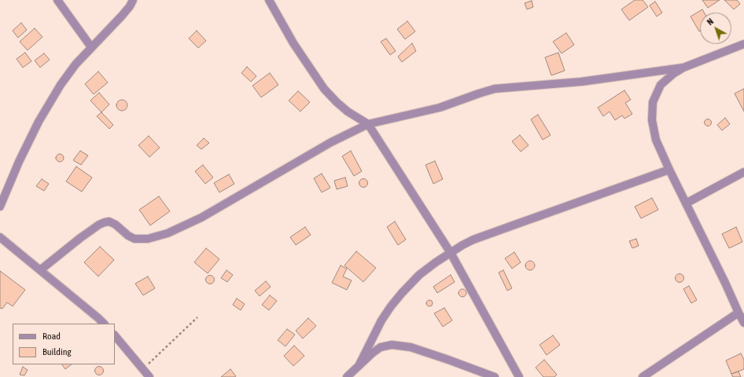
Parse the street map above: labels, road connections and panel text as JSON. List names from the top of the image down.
{
  "legend": ["Road", "Building"],
  "north": "top left"
}
